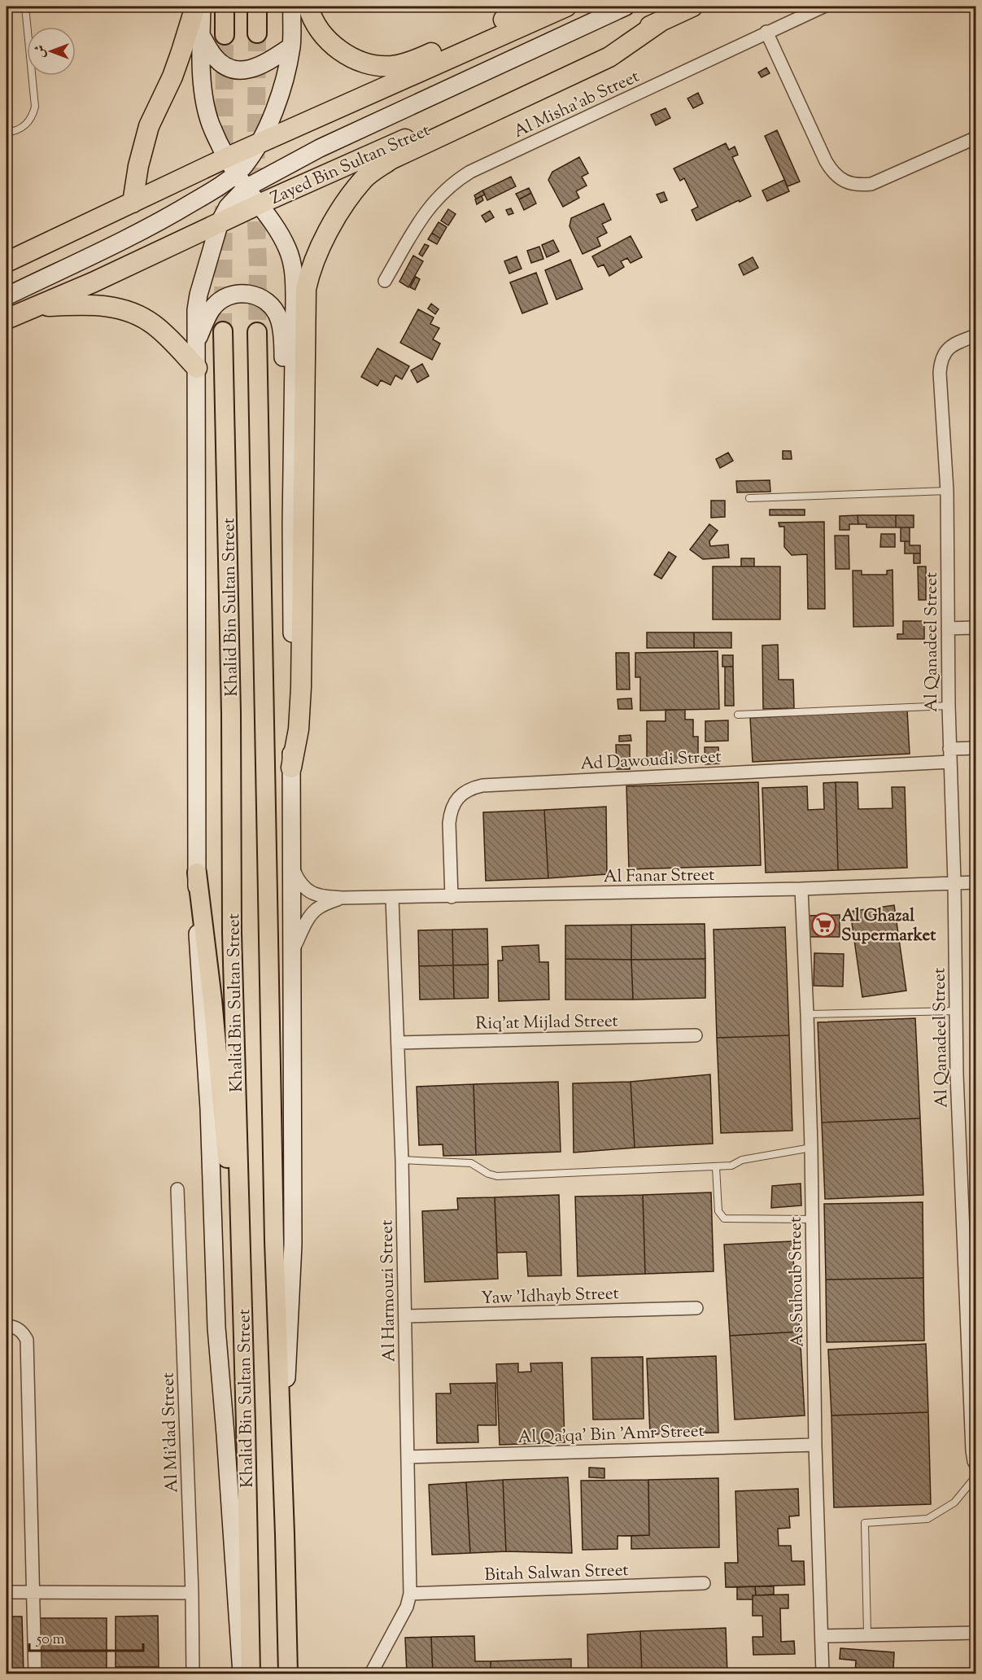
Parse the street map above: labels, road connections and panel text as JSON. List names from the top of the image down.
{
  "streets": {
    "highway": ["Zayed Bin Sultan Street"],
    "main road": ["Khalid Bin Sultan Street"],
    "street": [
      "Al Misha'ab Street",
      "Al Qanadeel Street",
      "Ad Dawoudi Street",
      "Al Fanar Street",
      "Riq'at Mijlad Street",
      "As Suhoub Street",
      "Al Harmouzi Street",
      "Yaw 'Idhayb Street",
      "Al Mi'dad Street",
      "Al Qa'qa' Bin 'Amr Street",
      "Bitah Salwan Street"
    ]
  },
  "crossings": [
    ["Al Qanadeel Street", "Ad Dawoudi Street"],
    ["Al Qanadeel Street", "Al Fanar Street"],
    ["Ad Dawoudi Street", "Al Fanar Street"],
    ["Al Fanar Street", "As Suhoub Street"],
    ["Al Fanar Street", "Al Harmouzi Street"],
    ["Riq'at Mijlad Street", "Al Harmouzi Street"],
    ["As Suhoub Street", "Al Qa'qa' Bin 'Amr Street"],
    ["Al Harmouzi Street", "Yaw 'Idhayb Street"],
    ["Al Harmouzi Street", "Al Qa'qa' Bin 'Amr Street"],
    ["Al Harmouzi Street", "Bitah Salwan Street"]
  ],
  "places": {
    "supermarket": ["Al Ghazal Supermarket"]
  },
  "scale_bar": "50 m",
  "north": "left"
}
